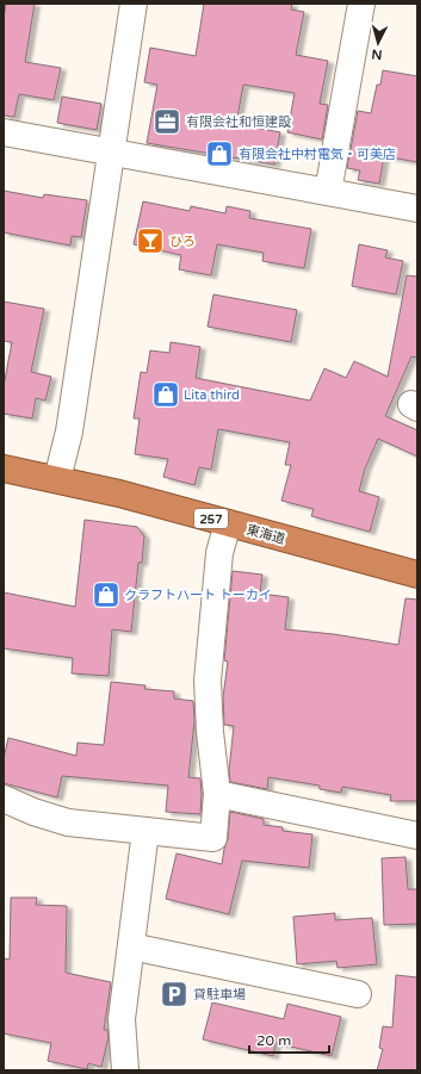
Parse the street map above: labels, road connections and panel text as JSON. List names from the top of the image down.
{
  "streets": {
    "highway": ["257", "東海道"]
  },
  "places": {
    "office": ["有限会社和恒建設"],
    "shop": ["有限会社中村電気・可美店", "Lita third", "クラフトハート トーカイ"],
    "bar": ["ひろ"],
    "parking": ["貸駐車場"]
  },
  "scale_bar": "20 m",
  "north": "bottom"
}
